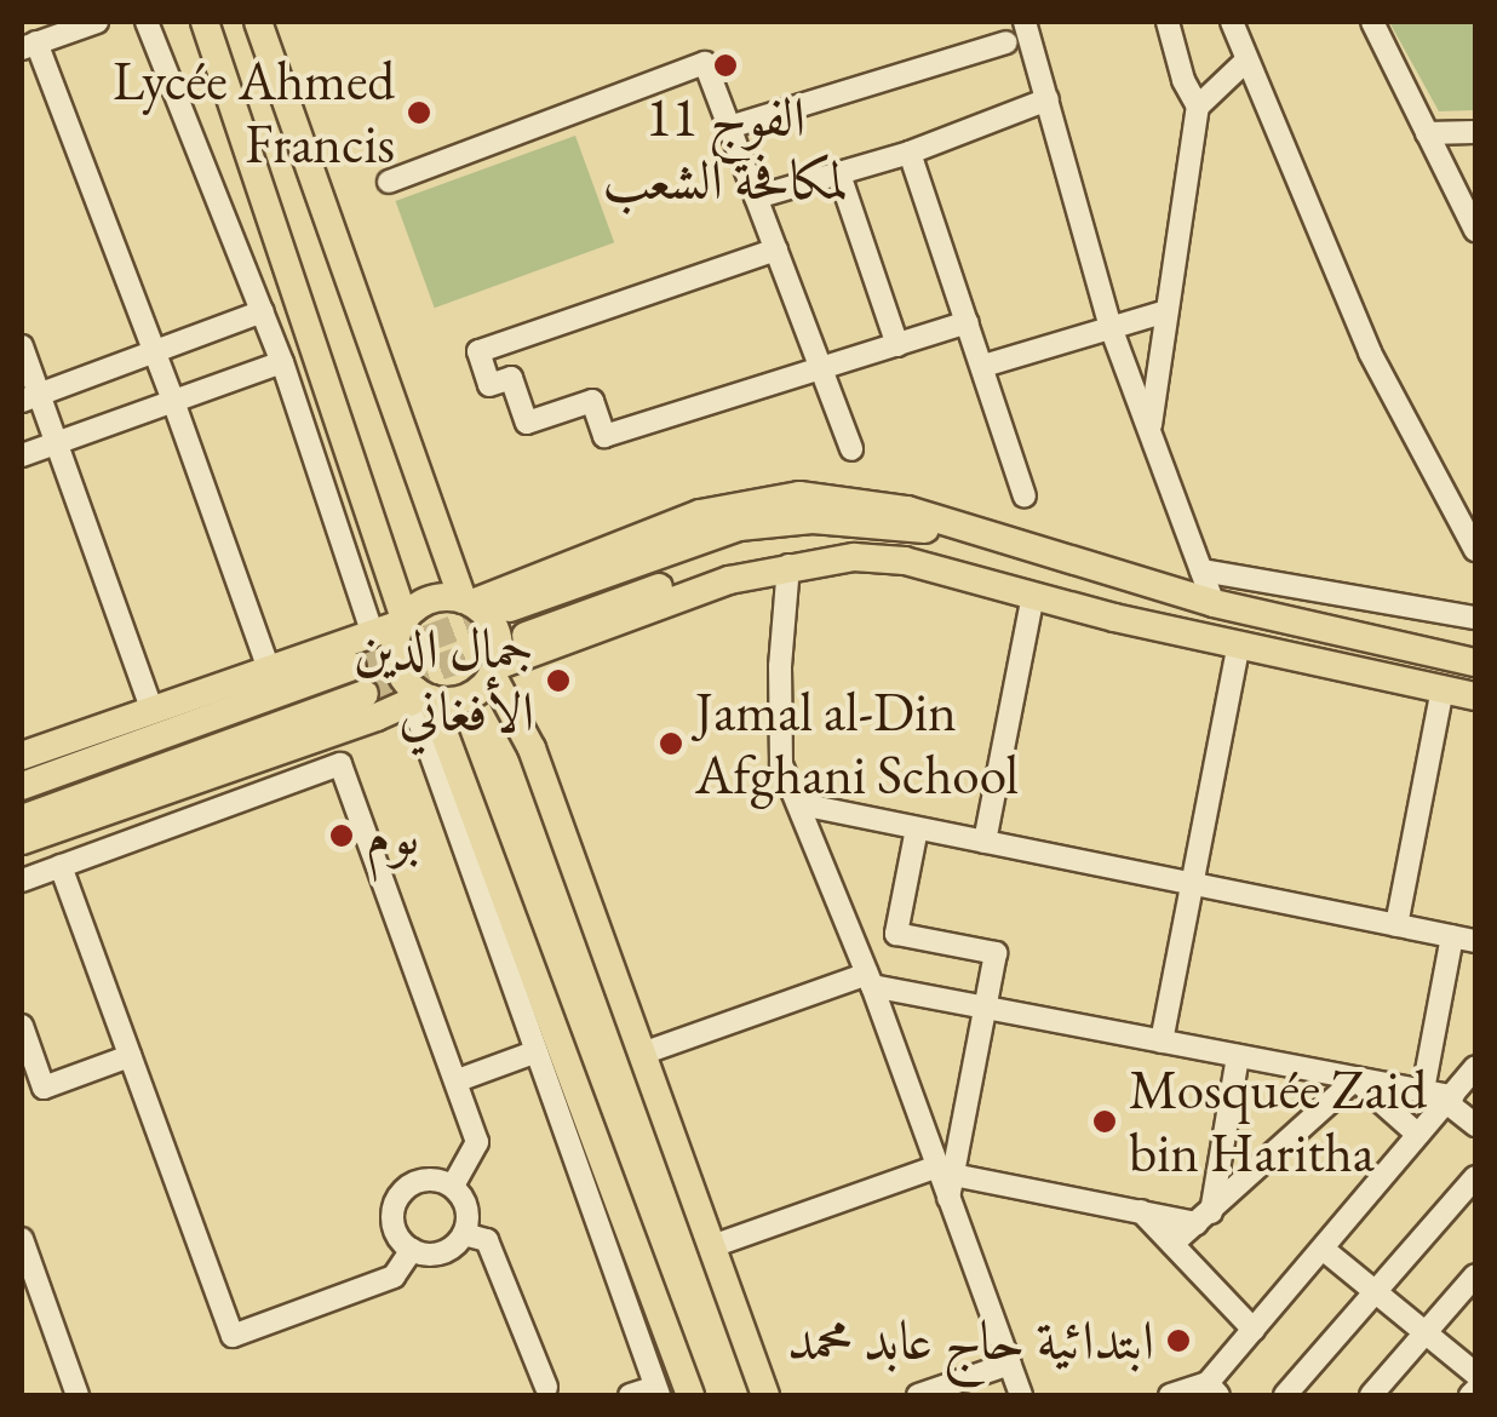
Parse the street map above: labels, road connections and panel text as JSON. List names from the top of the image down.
{
  "places": [
    "الفوج 11 لمكافحة الشعب",
    "Lycée Ahmed Francis",
    "جمال الدين الأفغاني",
    "Jamal al-Din Afghani School",
    "بوم",
    "Mosquée Zaid bin Haritha",
    "ابتدائية حاج عابد محمد"
  ]
}
